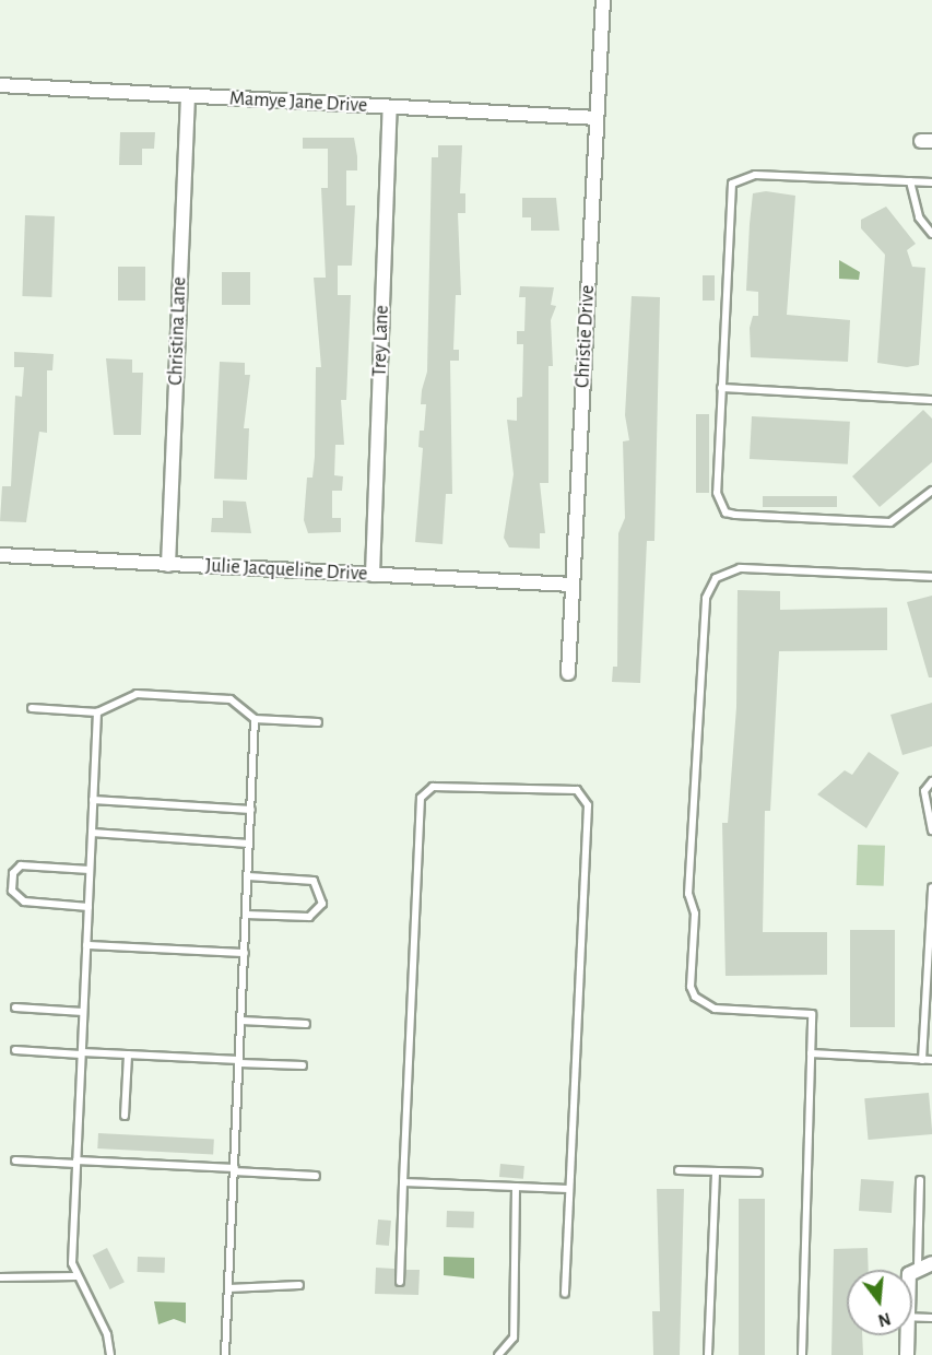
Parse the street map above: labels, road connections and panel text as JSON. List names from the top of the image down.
{
  "streets": {
    "street": [
      "Mamye Jane Drive",
      "Christina Lane",
      "Christie Drive",
      "Trey Lane",
      "Julie Jacqueline Drive"
    ]
  },
  "crossings": [
    ["Mamye Jane Drive", "Christina Lane"],
    ["Mamye Jane Drive", "Christie Drive"],
    ["Mamye Jane Drive", "Trey Lane"],
    ["Christina Lane", "Julie Jacqueline Drive"],
    ["Christie Drive", "Julie Jacqueline Drive"],
    ["Trey Lane", "Julie Jacqueline Drive"]
  ],
  "north": "bottom"
}
